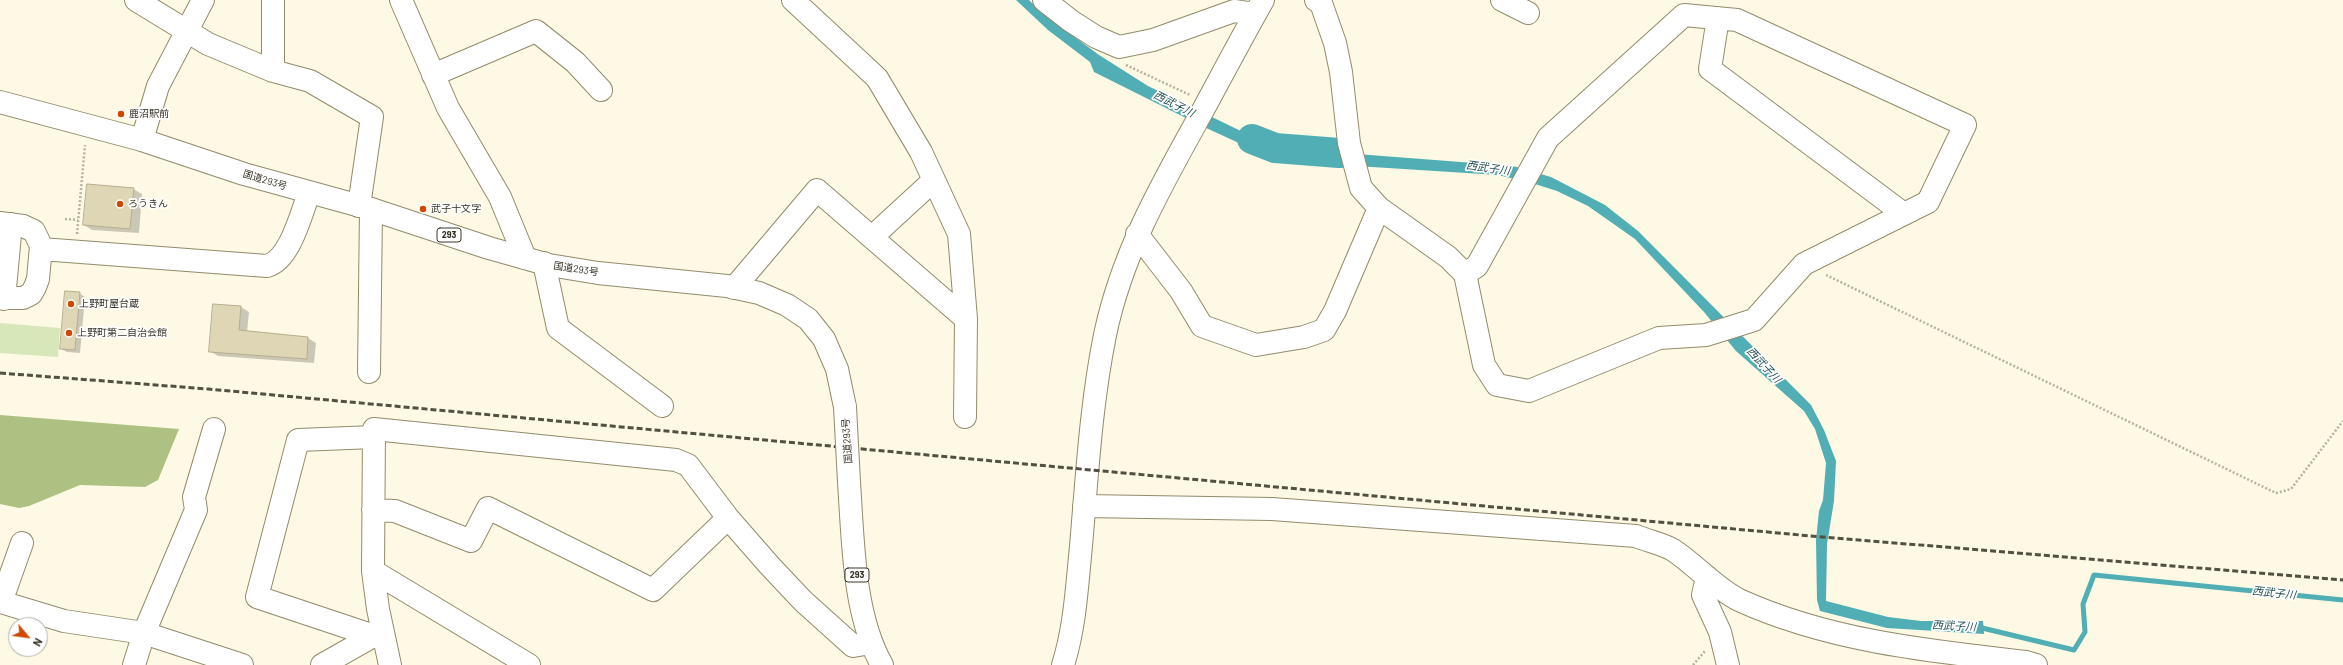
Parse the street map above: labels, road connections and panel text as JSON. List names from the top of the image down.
{
  "streets": {
    "main road": ["国道293号", "293"]
  },
  "water": ["西武子川"],
  "places": [
    "鹿沼駅前",
    "ろうきん",
    "武子十文字",
    "上野町屋台蔵",
    "上野町第二自治会館"
  ],
  "north": "bottom right"
}
